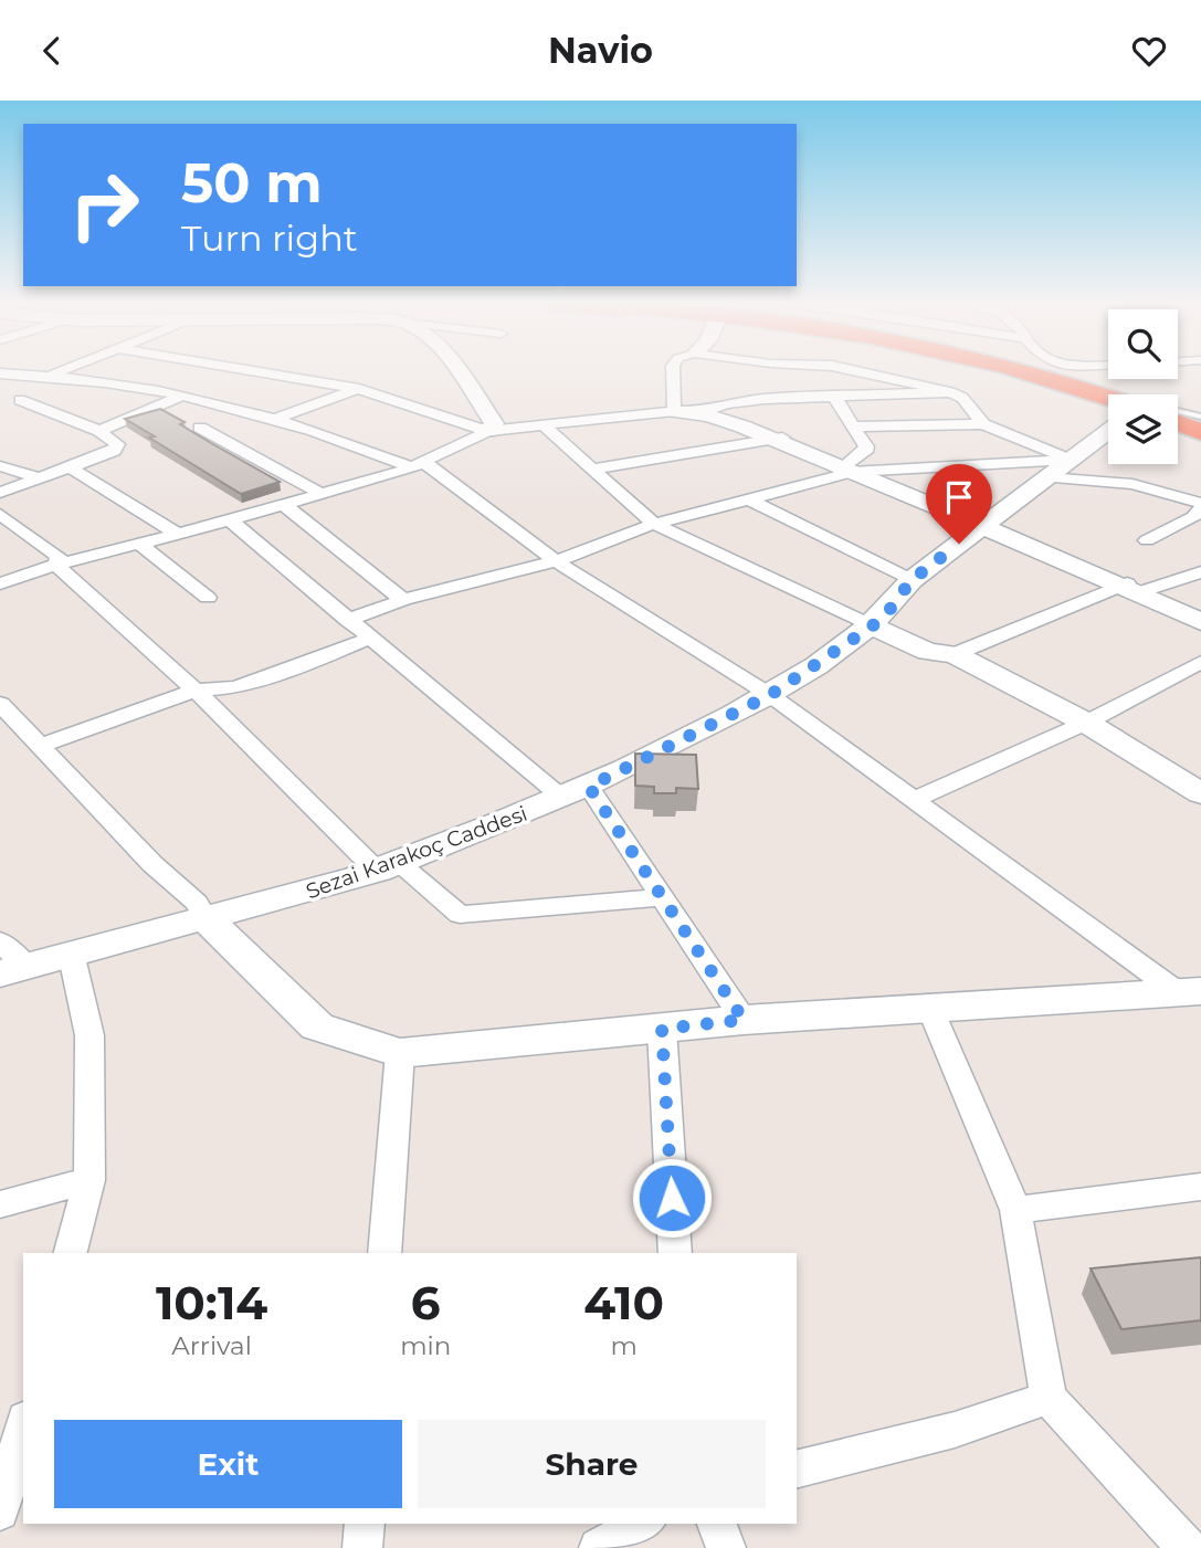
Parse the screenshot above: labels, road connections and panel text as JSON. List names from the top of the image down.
{
  "streets": {
    "street": ["Sezai Karakoç Caddesi"]
  },
  "page": {
    "header": "Navio",
    "turn": ["50 m", "Turn right"],
    "eta": [
      "10:14",
      "Arrival",
      "6",
      "min",
      "410",
      "m"
    ],
    "buttons": ["Exit", "Share"]
  }
}
